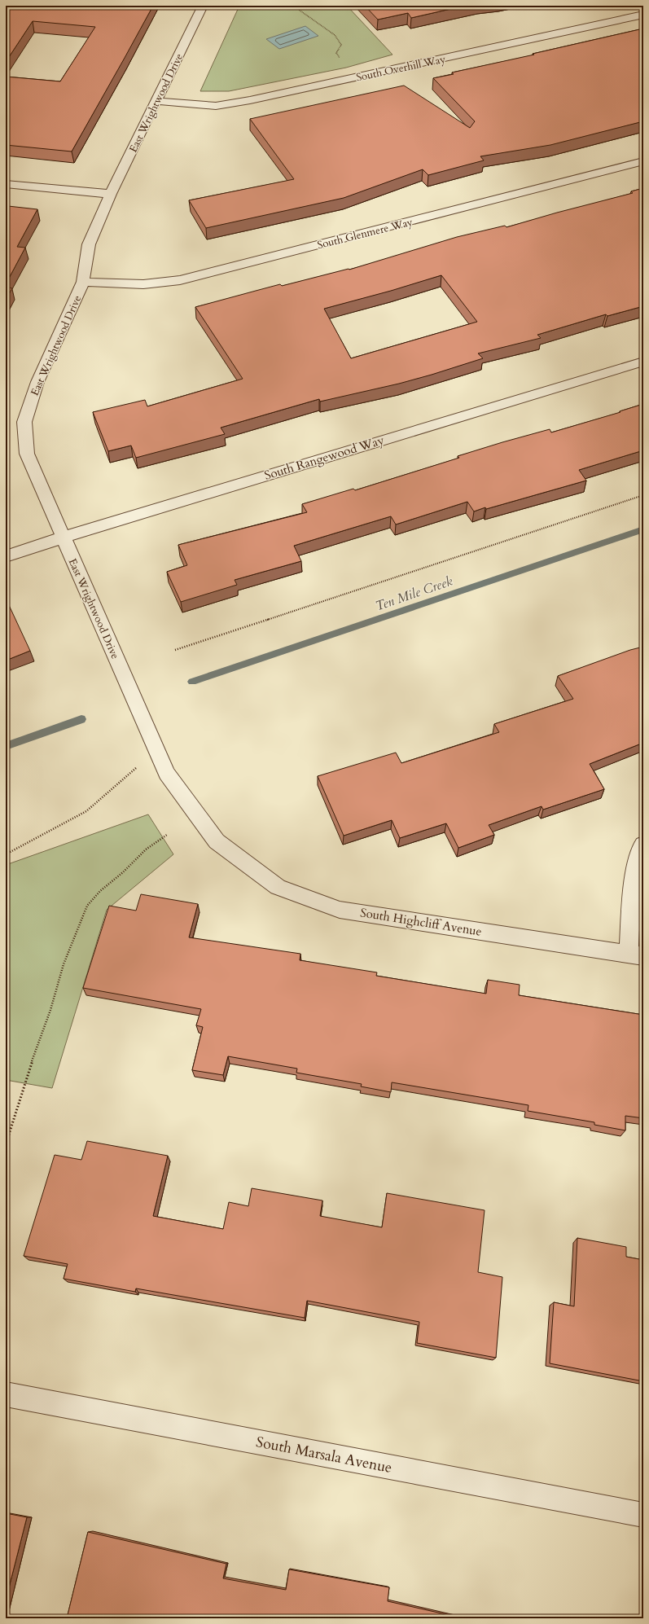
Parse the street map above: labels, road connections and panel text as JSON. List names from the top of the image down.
{
  "streets": {
    "street": [
      "South Overhill Way",
      "East Wrightwood Drive",
      "South Glenmere Way",
      "South Rangewood Way",
      "South Highcliff Avenue",
      "South Marsala Avenue"
    ]
  },
  "crossings": [
    ["South Overhill Way", "East Wrightwood Drive"],
    ["East Wrightwood Drive", "South Glenmere Way"],
    ["East Wrightwood Drive", "South Rangewood Way"],
    ["East Wrightwood Drive", "South Highcliff Avenue"]
  ],
  "water": ["Ten Mile Creek"]
}
